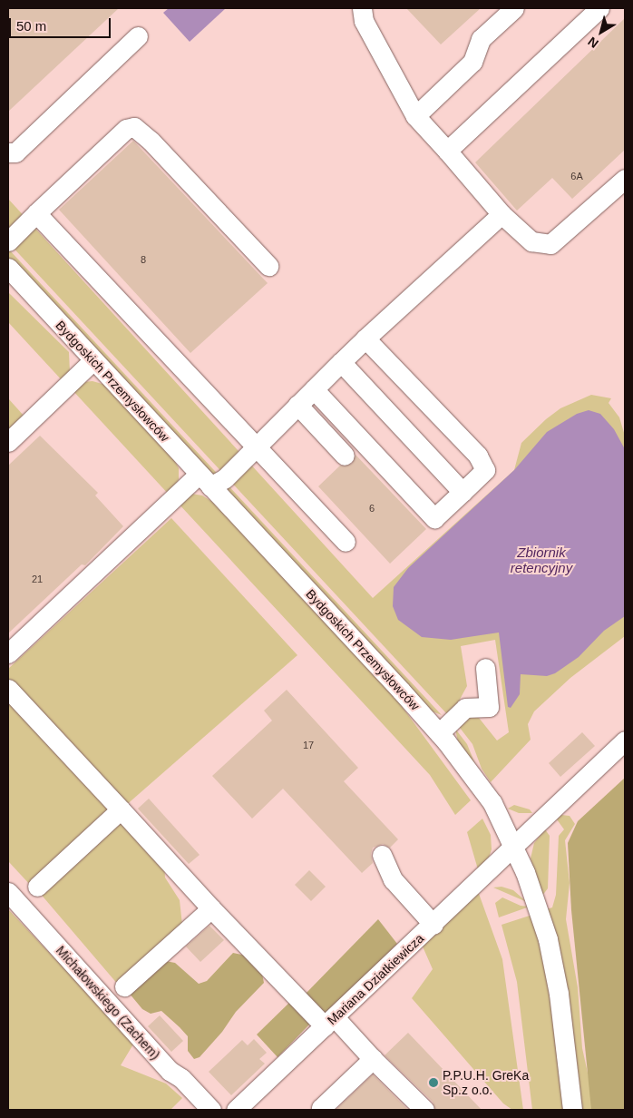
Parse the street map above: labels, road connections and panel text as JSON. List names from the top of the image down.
{
  "streets": {
    "street": ["Bydgoskich Przemysłowców", "Mariana Dziatkiewicza", "Michałowskiego (Zachem)"]
  },
  "crossings": [
    ["Bydgoskich Przemysłowców", "Mariana Dziatkiewicza"]
  ],
  "water": ["Zbiornik retencyjny"],
  "places": ["P.P.U.H. GreKa Sp.z o.o."],
  "house_numbers": [
    "6A",
    "8",
    "6",
    "21",
    "17"
  ],
  "scale_bar": "50 m",
  "north": "bottom left"
}
